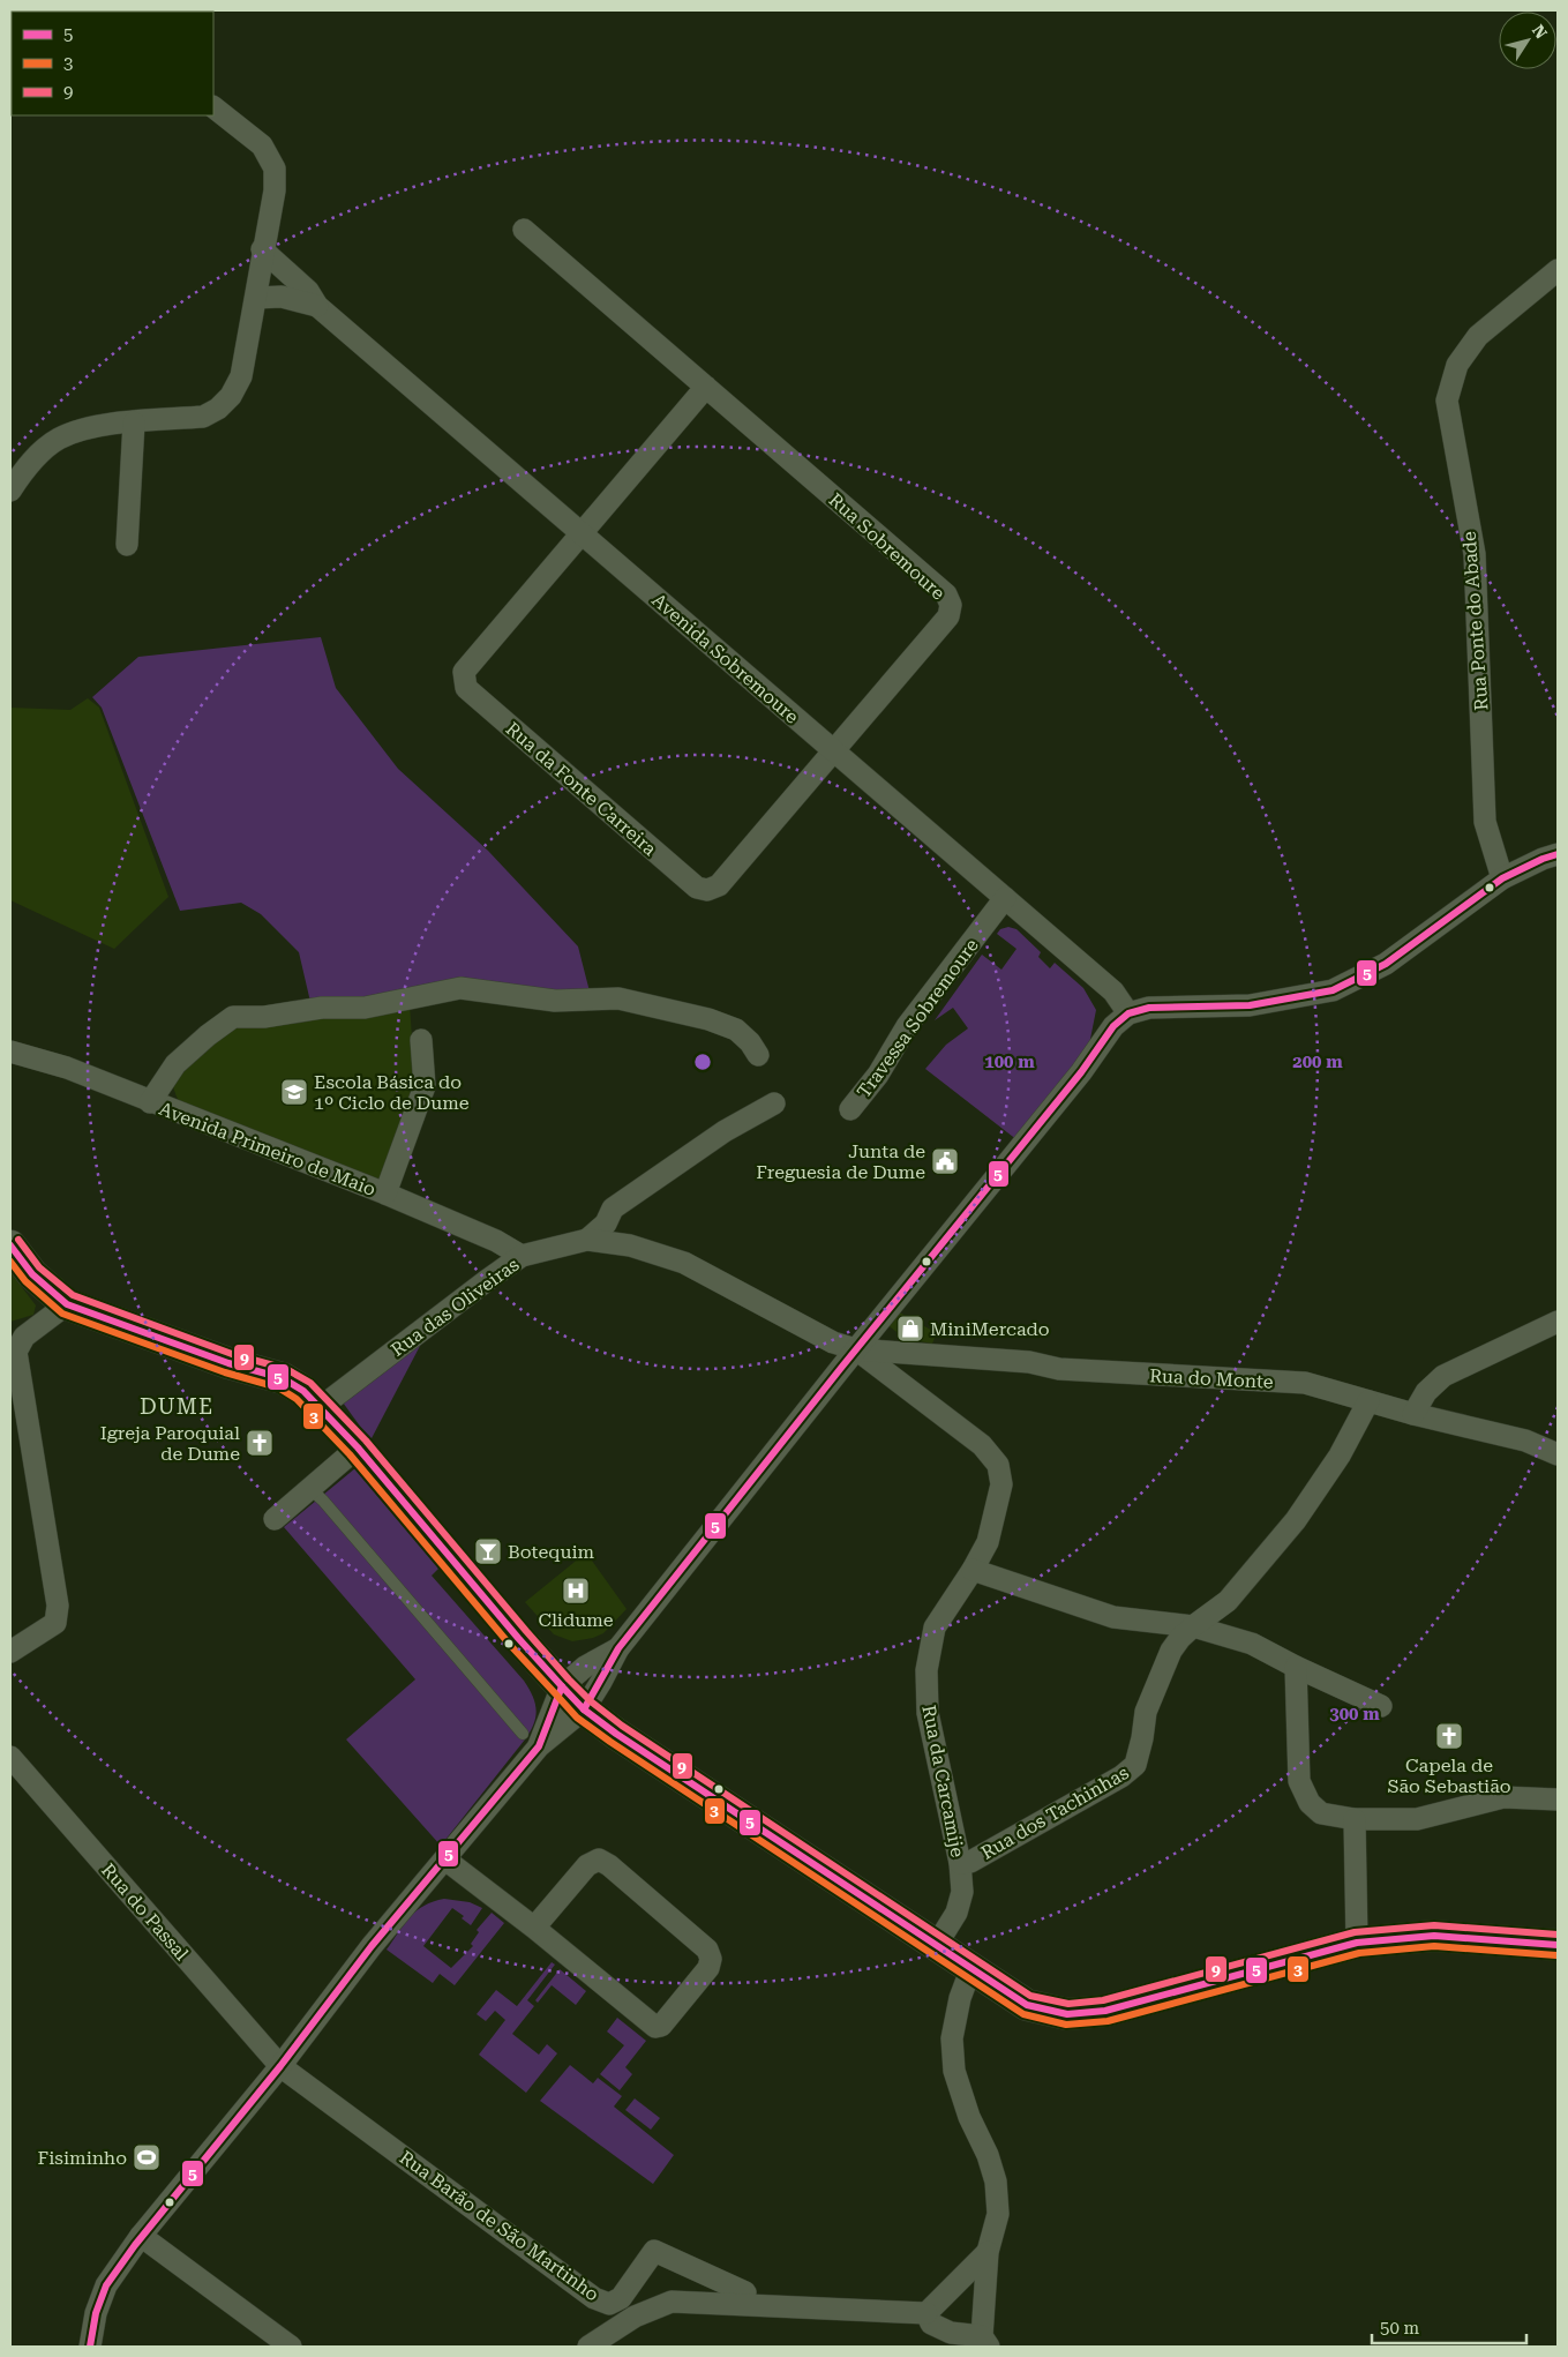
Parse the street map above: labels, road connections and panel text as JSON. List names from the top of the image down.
{
  "streets": {
    "street": [
      "Rua Sobremoure",
      "Rua Ponte do Abade",
      "Avenida Sobremoure",
      "Rua da Fonte Carreira",
      "Travessa Sobremoure",
      "Avenida Primeiro de Maio",
      "Rua das Oliveiras",
      "Rua do Monte",
      "Rua da Carcamije",
      "Rua dos Tachinhas",
      "Rua do Passal",
      "Rua Barão de São Martinho"
    ]
  },
  "crossings": [
    ["Rua Sobremoure", "Avenida Sobremoure"],
    ["Rua Sobremoure", "Rua da Fonte Carreira"],
    ["Avenida Sobremoure", "Rua da Fonte Carreira"],
    ["Avenida Sobremoure", "Travessa Sobremoure"],
    ["Avenida Primeiro de Maio", "Rua das Oliveiras"],
    ["Rua das Oliveiras", "Rua do Monte"],
    ["Rua das Oliveiras", "Rua da Carcamije"],
    ["Rua do Monte", "Rua da Carcamije"],
    ["Rua do Monte", "Rua dos Tachinhas"],
    ["Rua da Carcamije", "Rua dos Tachinhas"],
    ["Rua do Passal", "Rua Barão de São Martinho"]
  ],
  "districts": ["DUME"],
  "places": {
    "school or university": ["Escola Básica do 1º Ciclo de Dume"],
    "public building": ["Junta de Freguesia de Dume"],
    "shop": ["MiniMercado"],
    "church": ["Igreja Paroquial de Dume", "Capela de São Sebastião"],
    "bar": ["Botequim"],
    "hospital": ["Clidume"],
    "sports": ["Fisiminho"]
  },
  "lines": ["transit line 5", "transit line 9", "transit line 3"],
  "legend": ["5", "3", "9"],
  "scale_bar": "50 m",
  "north": "top right",
  "rings": ["100 m", "200 m", "300 m"]
}
